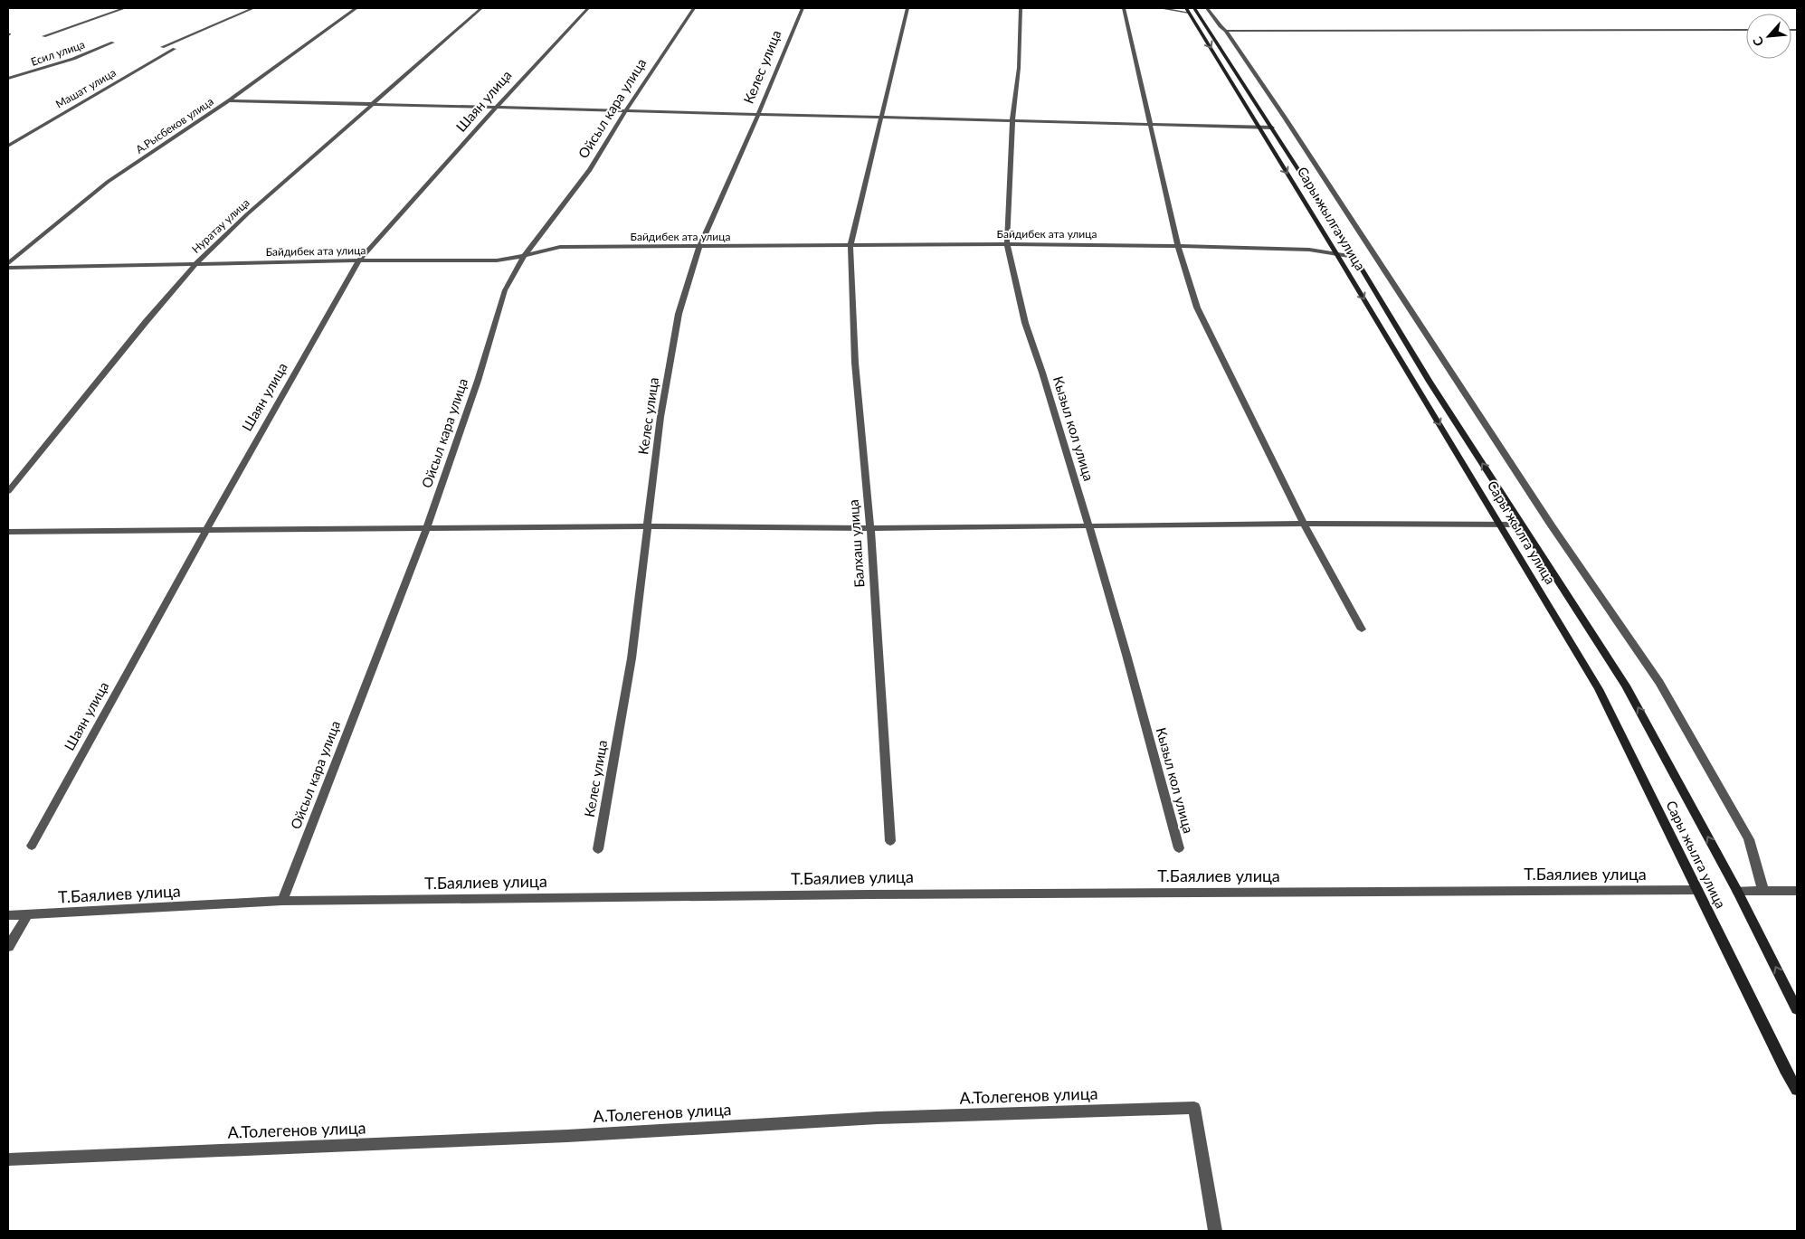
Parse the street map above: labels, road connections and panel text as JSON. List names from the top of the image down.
{
  "streets": {
    "main road": ["Сары жылга улица"],
    "street": [
      "Есил улица",
      "Келес улица",
      "Машат улица",
      "Шаян улица",
      "Ойсыл кара улица",
      "А.Рысбеков улица",
      "Нуратау улица",
      "Байдибек ата улица",
      "Кызыл кол улица",
      "Балхаш улица",
      "Т.Баялиев улица",
      "А.Толегенов улица"
    ]
  },
  "crossings": [
    ["Келес улица", "Байдибек ата улица"],
    ["Шаян улица", "Байдибек ата улица"],
    ["Ойсыл кара улица", "Байдибек ата улица"],
    ["Ойсыл кара улица", "Т.Баялиев улица"],
    ["Сары жылга улица", "Байдибек ата улица"],
    ["Сары жылга улица", "Т.Баялиев улица"],
    ["Нуратау улица", "Байдибек ата улица"],
    ["Байдибек ата улица", "Кызыл кол улица"],
    ["Байдибек ата улица", "Балхаш улица"]
  ],
  "north": "bottom left"
}
